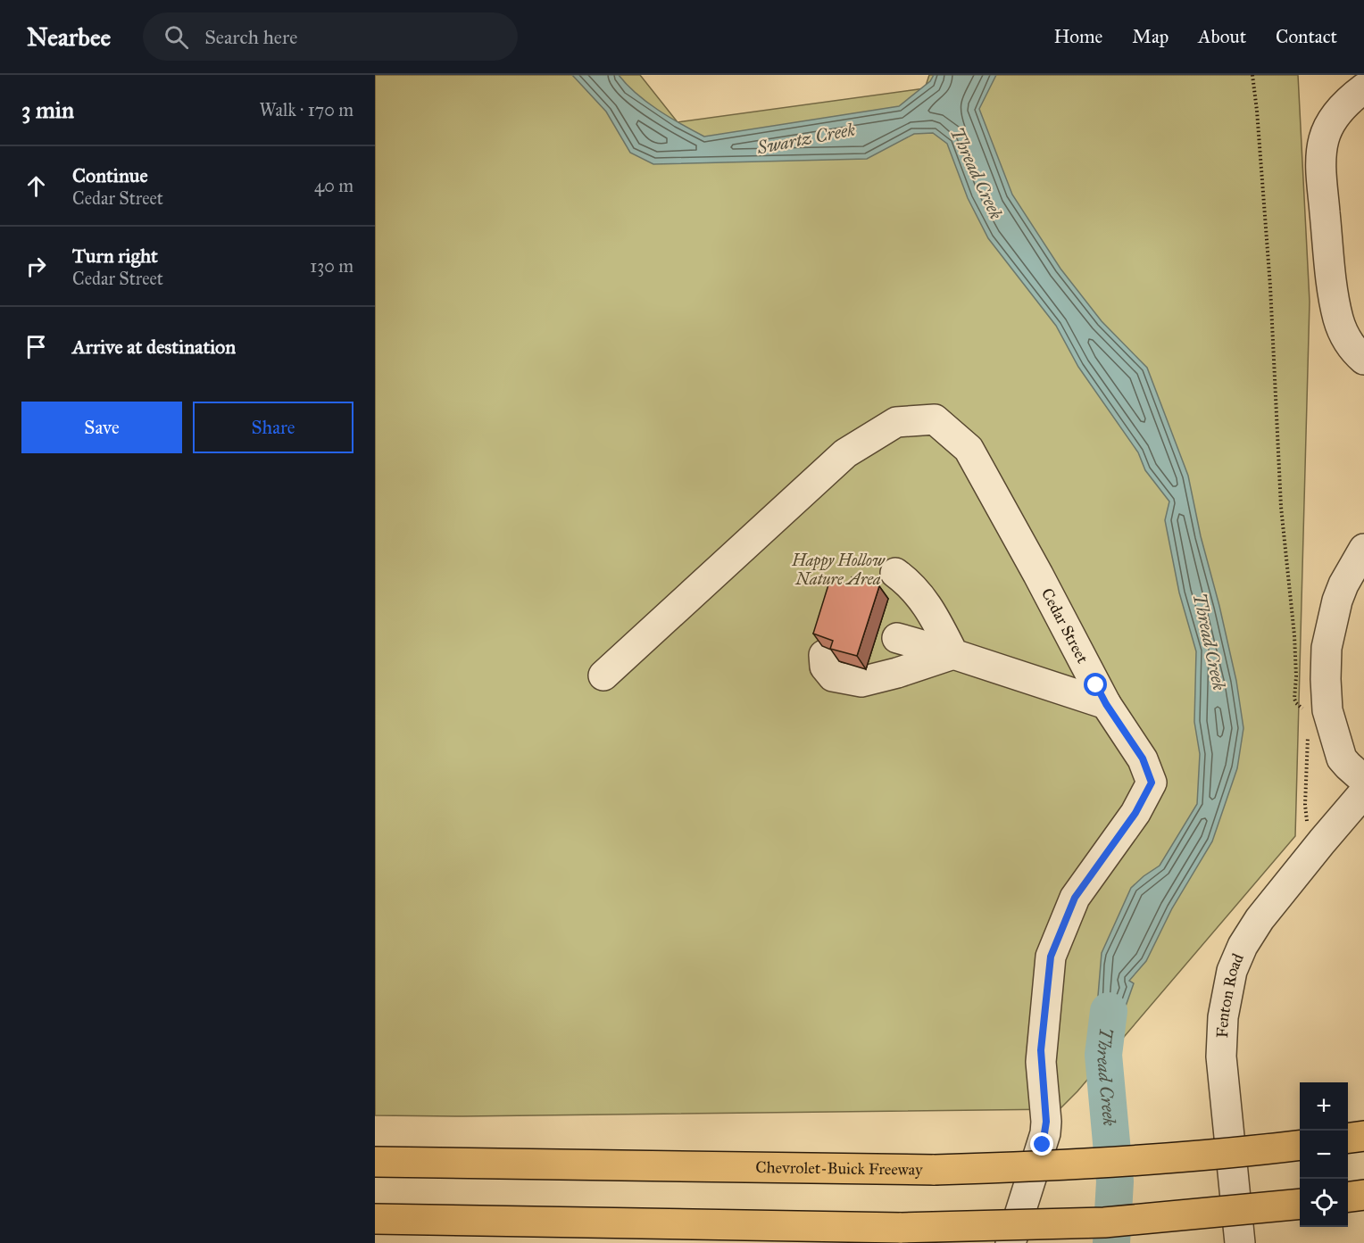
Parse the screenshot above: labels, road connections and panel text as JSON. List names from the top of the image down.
{
  "streets": {
    "highway": ["Chevrolet-Buick Freeway"],
    "street": ["Cedar Street", "Fenton Road"]
  },
  "water": ["Swartz Creek", "Thread Creek"],
  "parks": ["Happy Hollow Nature Area"],
  "page": {
    "header": "Nearbee",
    "search": "Search here",
    "nav": [
      "Home",
      "Map",
      "About",
      "Contact"
    ],
    "heading": ["3 min", "Walk · 170 m"],
    "list": [
      ["Continue", "Cedar Street", "40 m"],
      ["Turn right", "Cedar Street", "130 m"],
      "Arrive at destination"
    ],
    "buttons": ["Save", "Share"],
    "map_buttons": ["+", "−"]
  }
}
